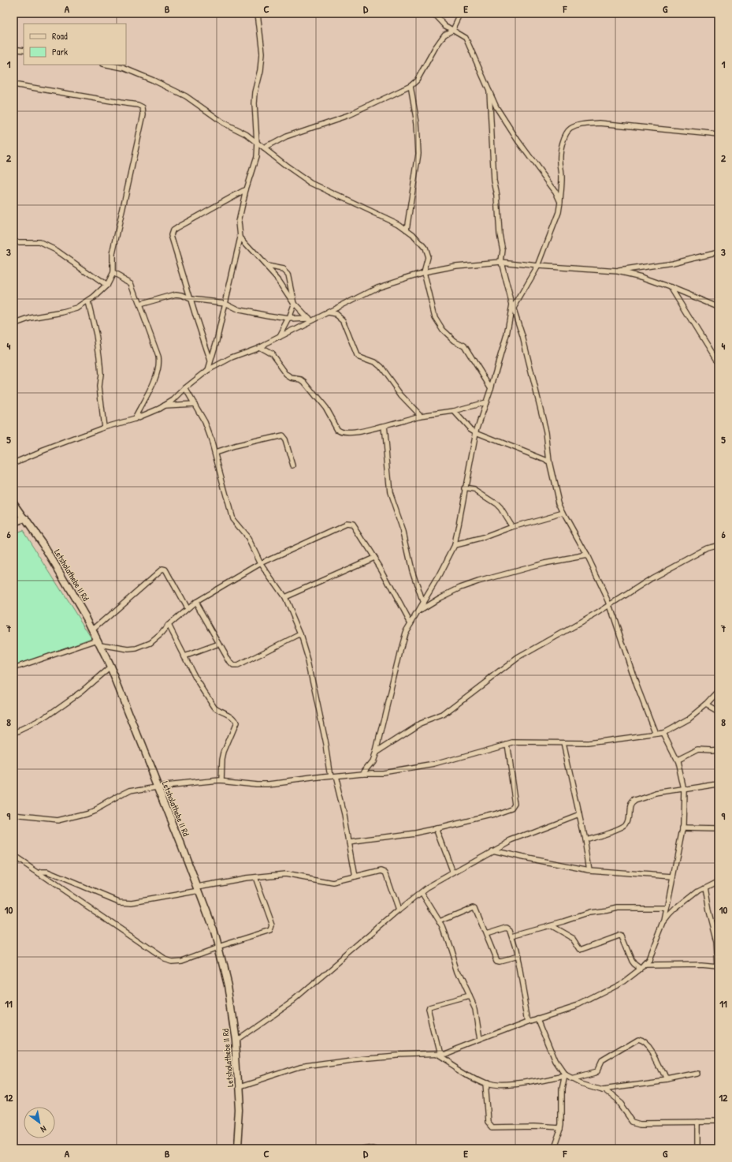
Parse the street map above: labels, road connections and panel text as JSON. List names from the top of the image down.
{
  "streets": {
    "street": ["Letsholathebe II Rd"]
  },
  "legend": ["Road", "Park"],
  "north": "bottom right",
  "grid": {
    "columns": [
      "A",
      "B",
      "C",
      "D",
      "E",
      "F",
      "G"
    ],
    "rows": [
      "1",
      "2",
      "3",
      "4",
      "5",
      "6",
      "7",
      "8",
      "9",
      "10",
      "11",
      "12"
    ]
  }
}
